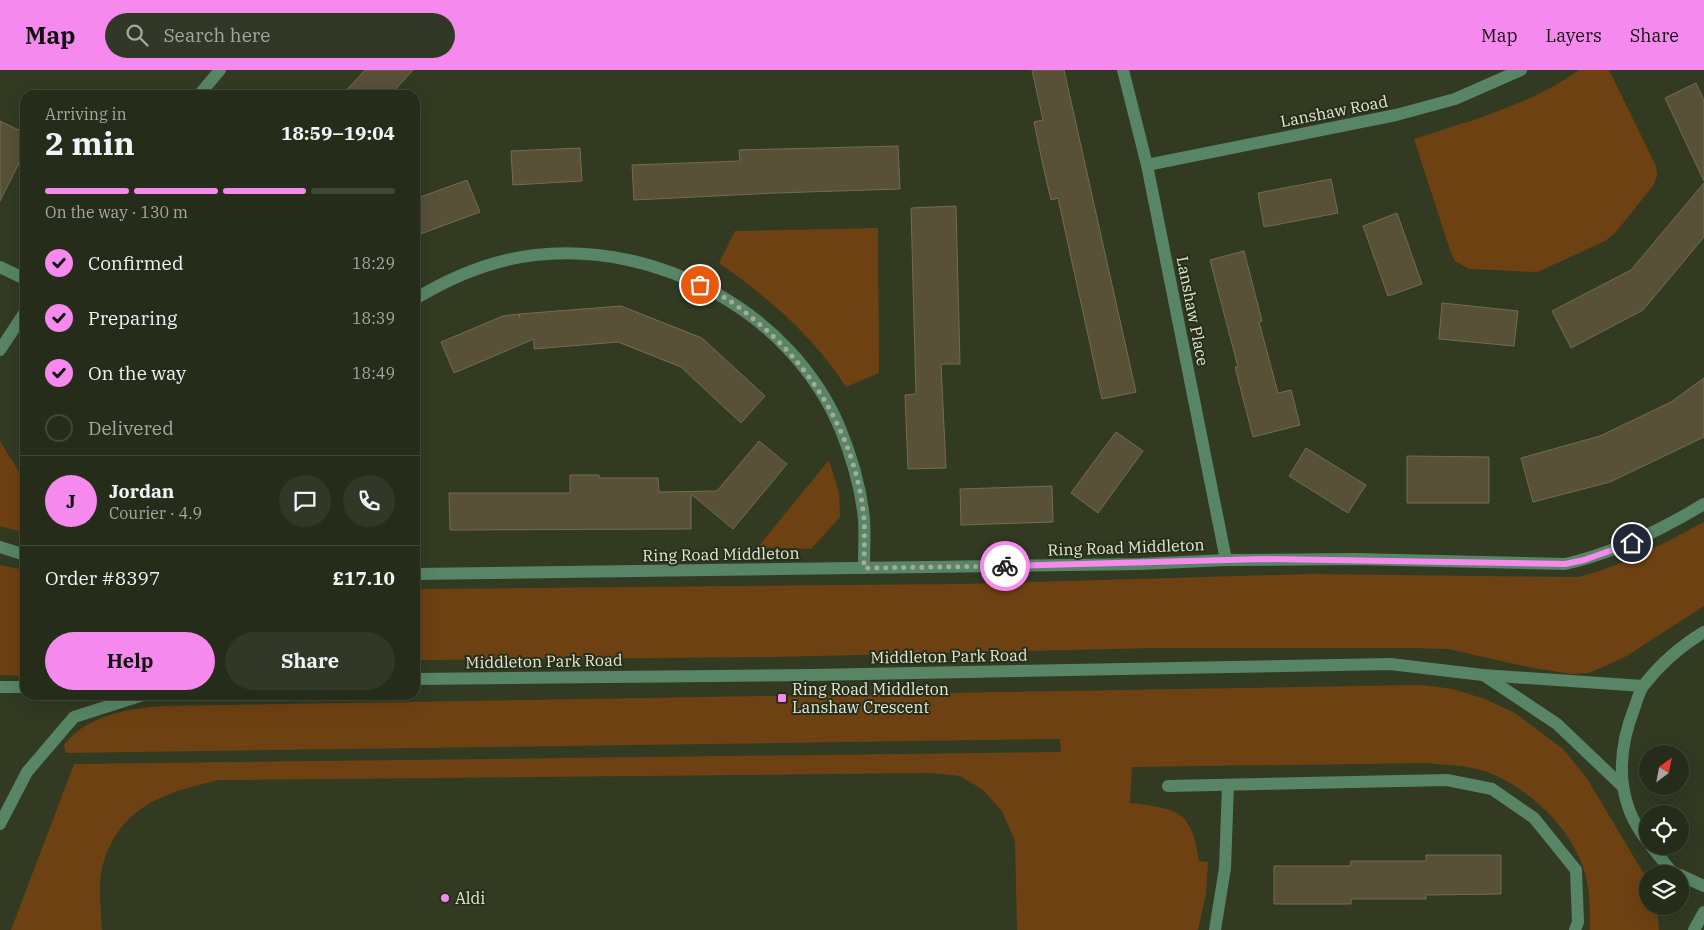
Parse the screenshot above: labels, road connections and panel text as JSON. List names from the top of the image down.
{
  "streets": {
    "street": [
      "Lanshaw Road",
      "Lanshaw Place",
      "Ring Road Middleton",
      "Middleton Park Road"
    ]
  },
  "crossings": [
    ["Lanshaw Road", "Lanshaw Place"],
    ["Lanshaw Place", "Ring Road Middleton"]
  ],
  "places": {
    "transit": ["Ring Road Middleton Lanshaw Crescent"],
    "other": ["Aldi"]
  },
  "north": "top right",
  "page": {
    "header": "Map",
    "search": "Search here",
    "nav": ["Map", "Layers", "Share"],
    "heading": ["2 min", "Arriving in", "18:59–19:04"],
    "panel": [
      "Jordan",
      "Courier · 4.9",
      "Order #8397",
      "£17.10"
    ],
    "bar": "On the way · 130 m",
    "list": [
      ["Confirmed", "18:29"],
      ["Preparing", "18:39"],
      ["On the way", "18:49"],
      "Delivered"
    ],
    "round": "J",
    "buttons": ["Help", "Share"]
  }
}
